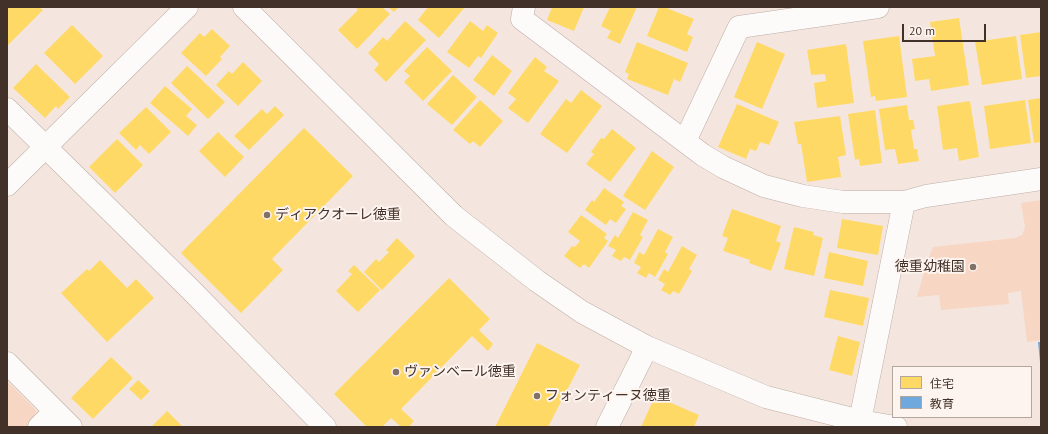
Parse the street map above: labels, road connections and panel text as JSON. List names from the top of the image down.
{
  "places": [
    "ディアクオーレ徳重",
    "徳重幼稚園",
    "ヴァンベール徳重",
    "フォンティーヌ徳重"
  ],
  "legend": ["住宅", "教育"],
  "scale_bar": "20 m"
}
